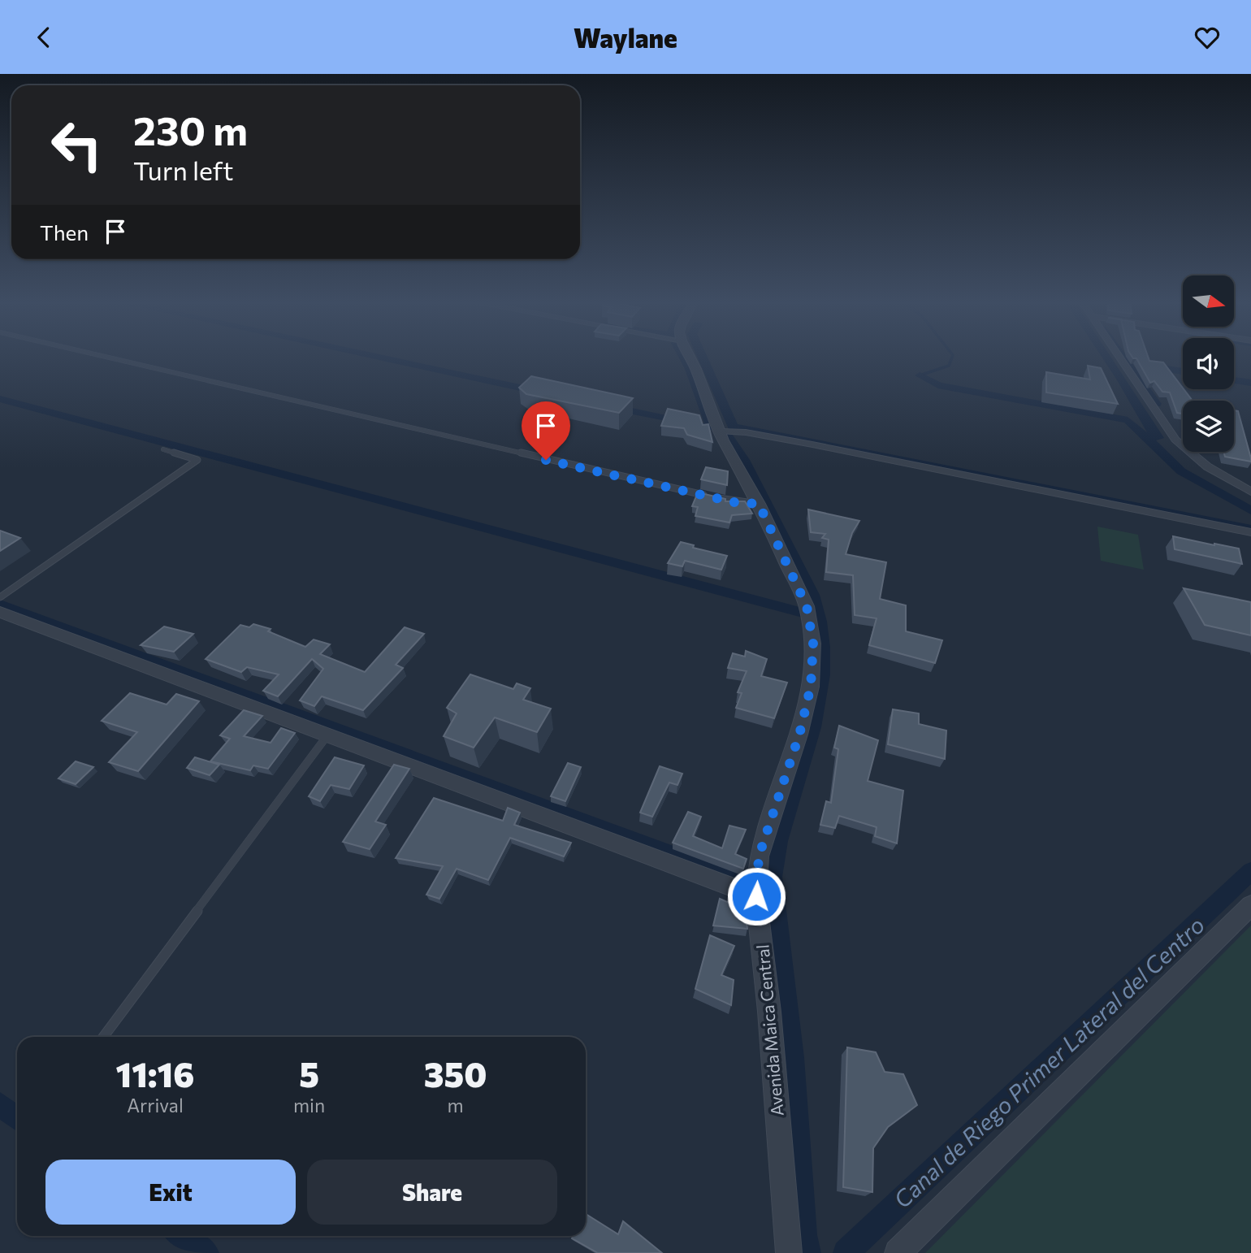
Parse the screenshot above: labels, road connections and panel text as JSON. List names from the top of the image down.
{
  "streets": {
    "street": ["Avenida Maica Central"]
  },
  "water": ["Canal de Riego Primer Lateral del Centro"],
  "north": "right",
  "page": {
    "header": "Waylane",
    "turn": ["230 m", "Turn left"],
    "then": "Then",
    "eta": [
      "11:16",
      "Arrival",
      "5",
      "min",
      "350",
      "m"
    ],
    "buttons": ["Exit", "Share"]
  }
}
